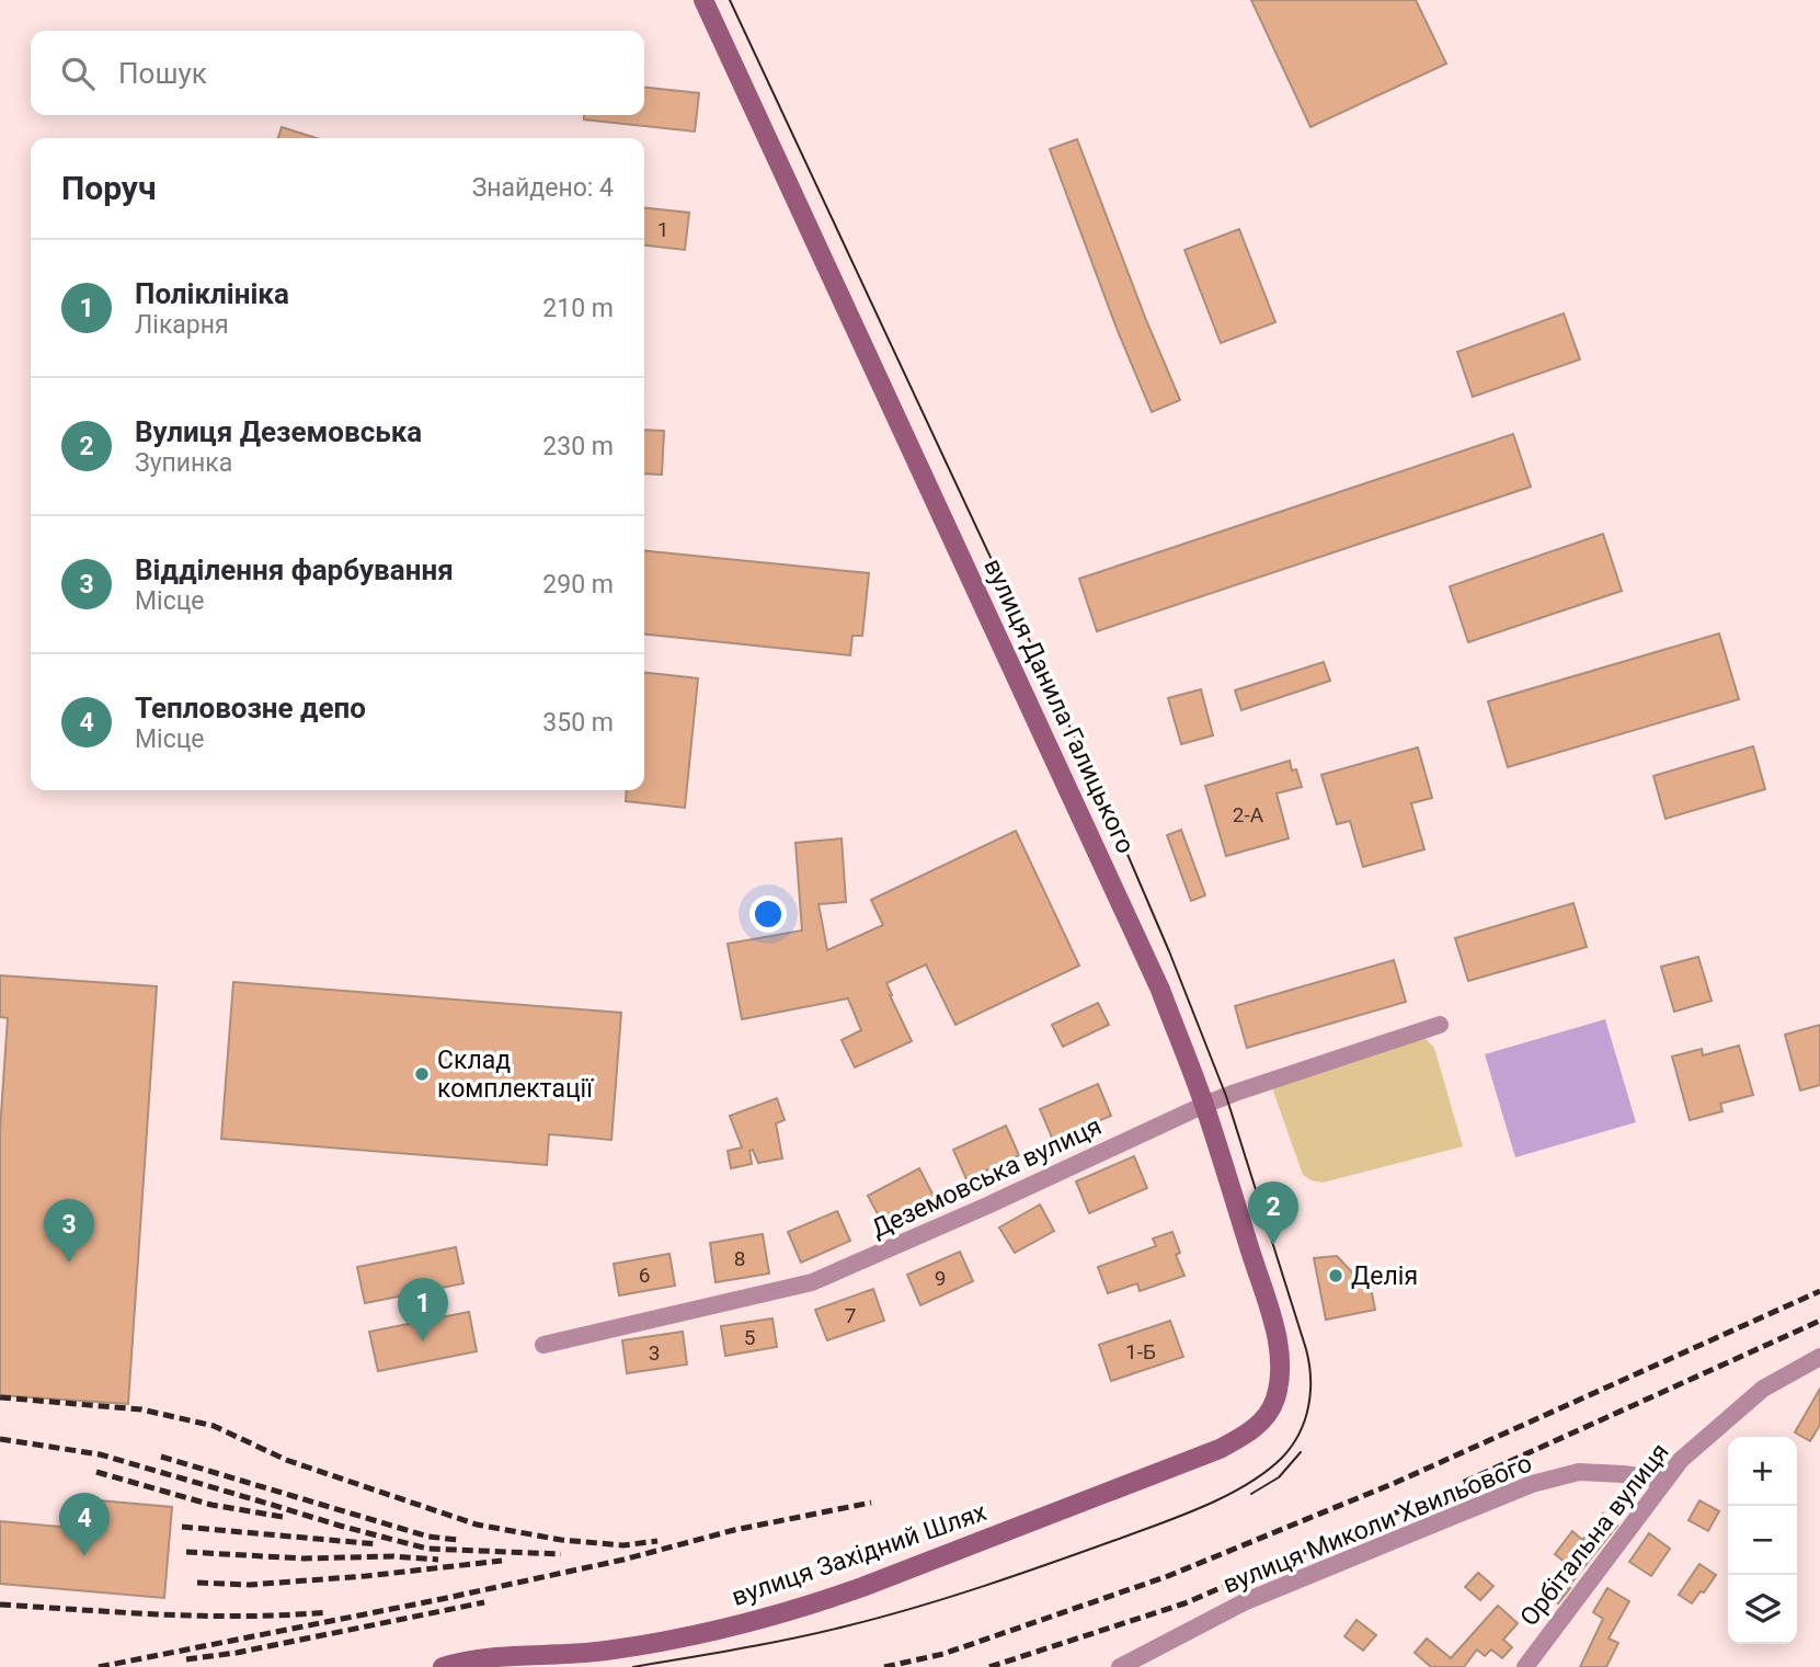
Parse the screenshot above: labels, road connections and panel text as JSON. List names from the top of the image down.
{
  "streets": {
    "street": [
      "вулиця Данила Галицького",
      "Деземовська вулиця",
      "вулиця Миколи Хвильового",
      "Орбітальна вулиця",
      "вулиця Західний Шлях"
    ]
  },
  "crossings": [
    ["вулиця Данила Галицького", "Деземовська вулиця"],
    ["вулиця Данила Галицького", "вулиця Західний Шлях"],
    ["вулиця Миколи Хвильового", "Орбітальна вулиця"]
  ],
  "places": ["Склад комплектації", "Делія"],
  "house_numbers": [
    "1",
    "2-А",
    "8",
    "6",
    "9",
    "7",
    "5",
    "1-Б",
    "3"
  ],
  "page": {
    "search": "Пошук",
    "heading": ["Поруч", "Знайдено: 4"],
    "list": [
      {
        "mark": "1",
        "name": "Поліклініка",
        "note": "Лікарня",
        "value": "210 m"
      },
      {
        "mark": "2",
        "name": "Вулиця Деземовська",
        "note": "Зупинка",
        "value": "230 m"
      },
      {
        "mark": "3",
        "name": "Відділення фарбування",
        "note": "Місце",
        "value": "290 m"
      },
      {
        "mark": "4",
        "name": "Тепловозне депо",
        "note": "Місце",
        "value": "350 m"
      }
    ],
    "pins": [
      "2",
      "3",
      "1",
      "4"
    ],
    "map_buttons": ["+", "−"]
  }
}
